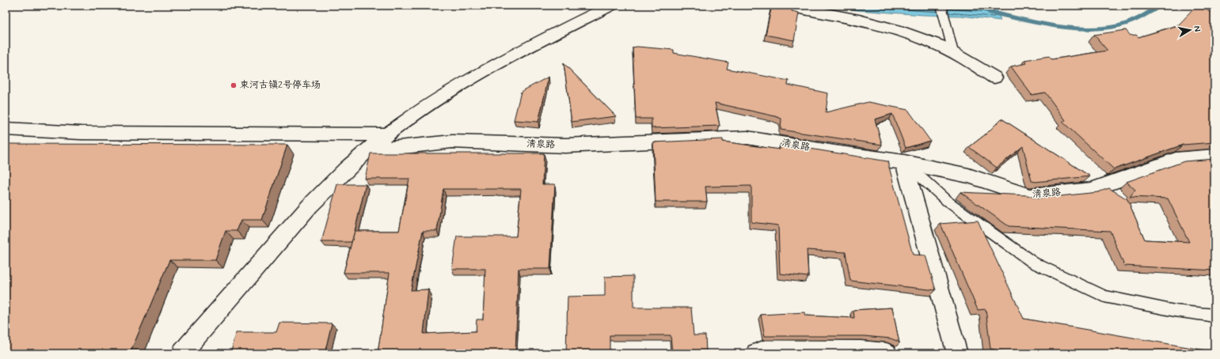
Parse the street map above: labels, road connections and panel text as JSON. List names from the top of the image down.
{
  "streets": {
    "street": ["清泉路"]
  },
  "places": ["束河古镇2号停车场"],
  "north": "right"
}
